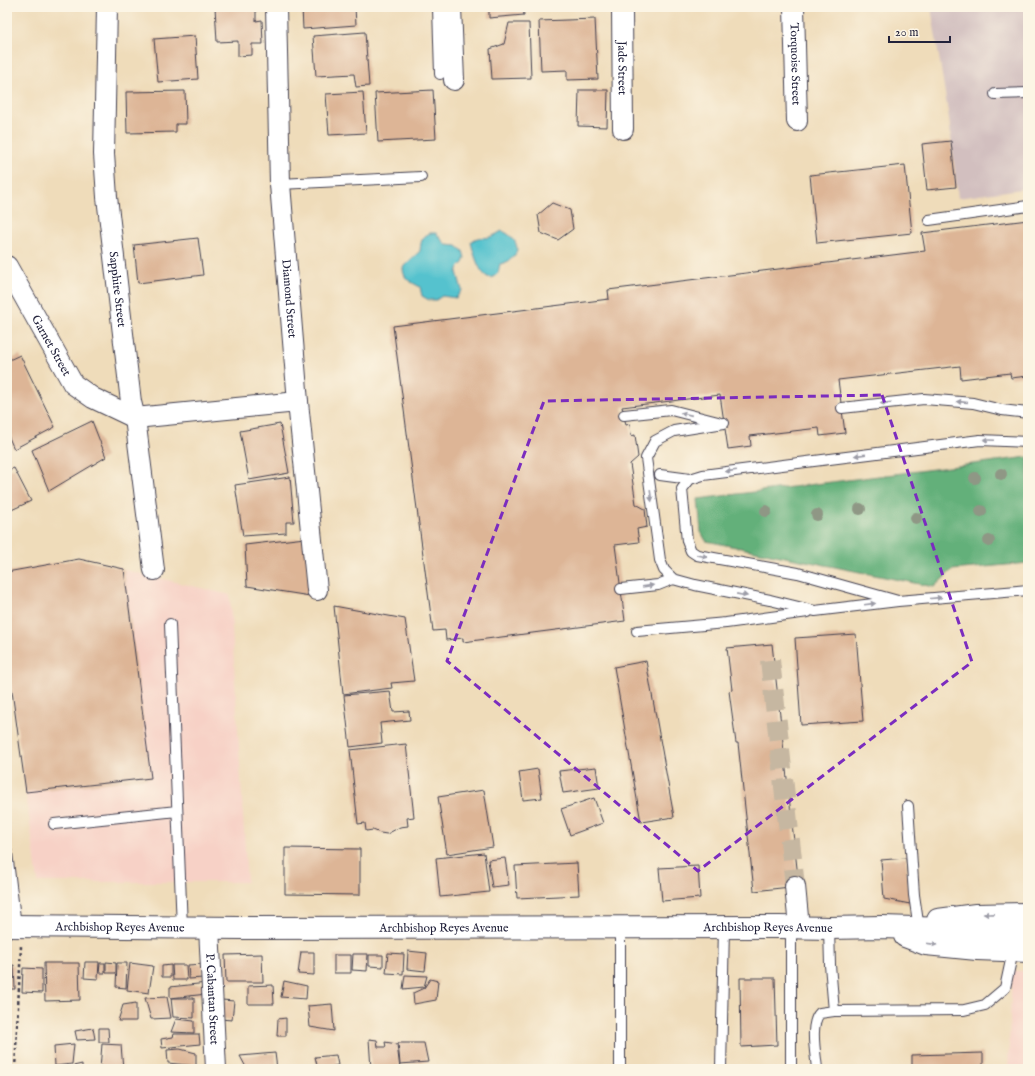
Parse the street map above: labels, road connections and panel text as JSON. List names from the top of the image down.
{
  "streets": {
    "main road": ["Archbishop Reyes Avenue"],
    "street": [
      "Torquoise Street",
      "Jade Street",
      "Sapphire Street",
      "Diamond Street",
      "Garnet Street",
      "P. Cabantan Street"
    ]
  },
  "crossings": [
    ["Sapphire Street", "Garnet Street"],
    ["Archbishop Reyes Avenue", "P. Cabantan Street"]
  ],
  "scale_bar": "20 m"
}
